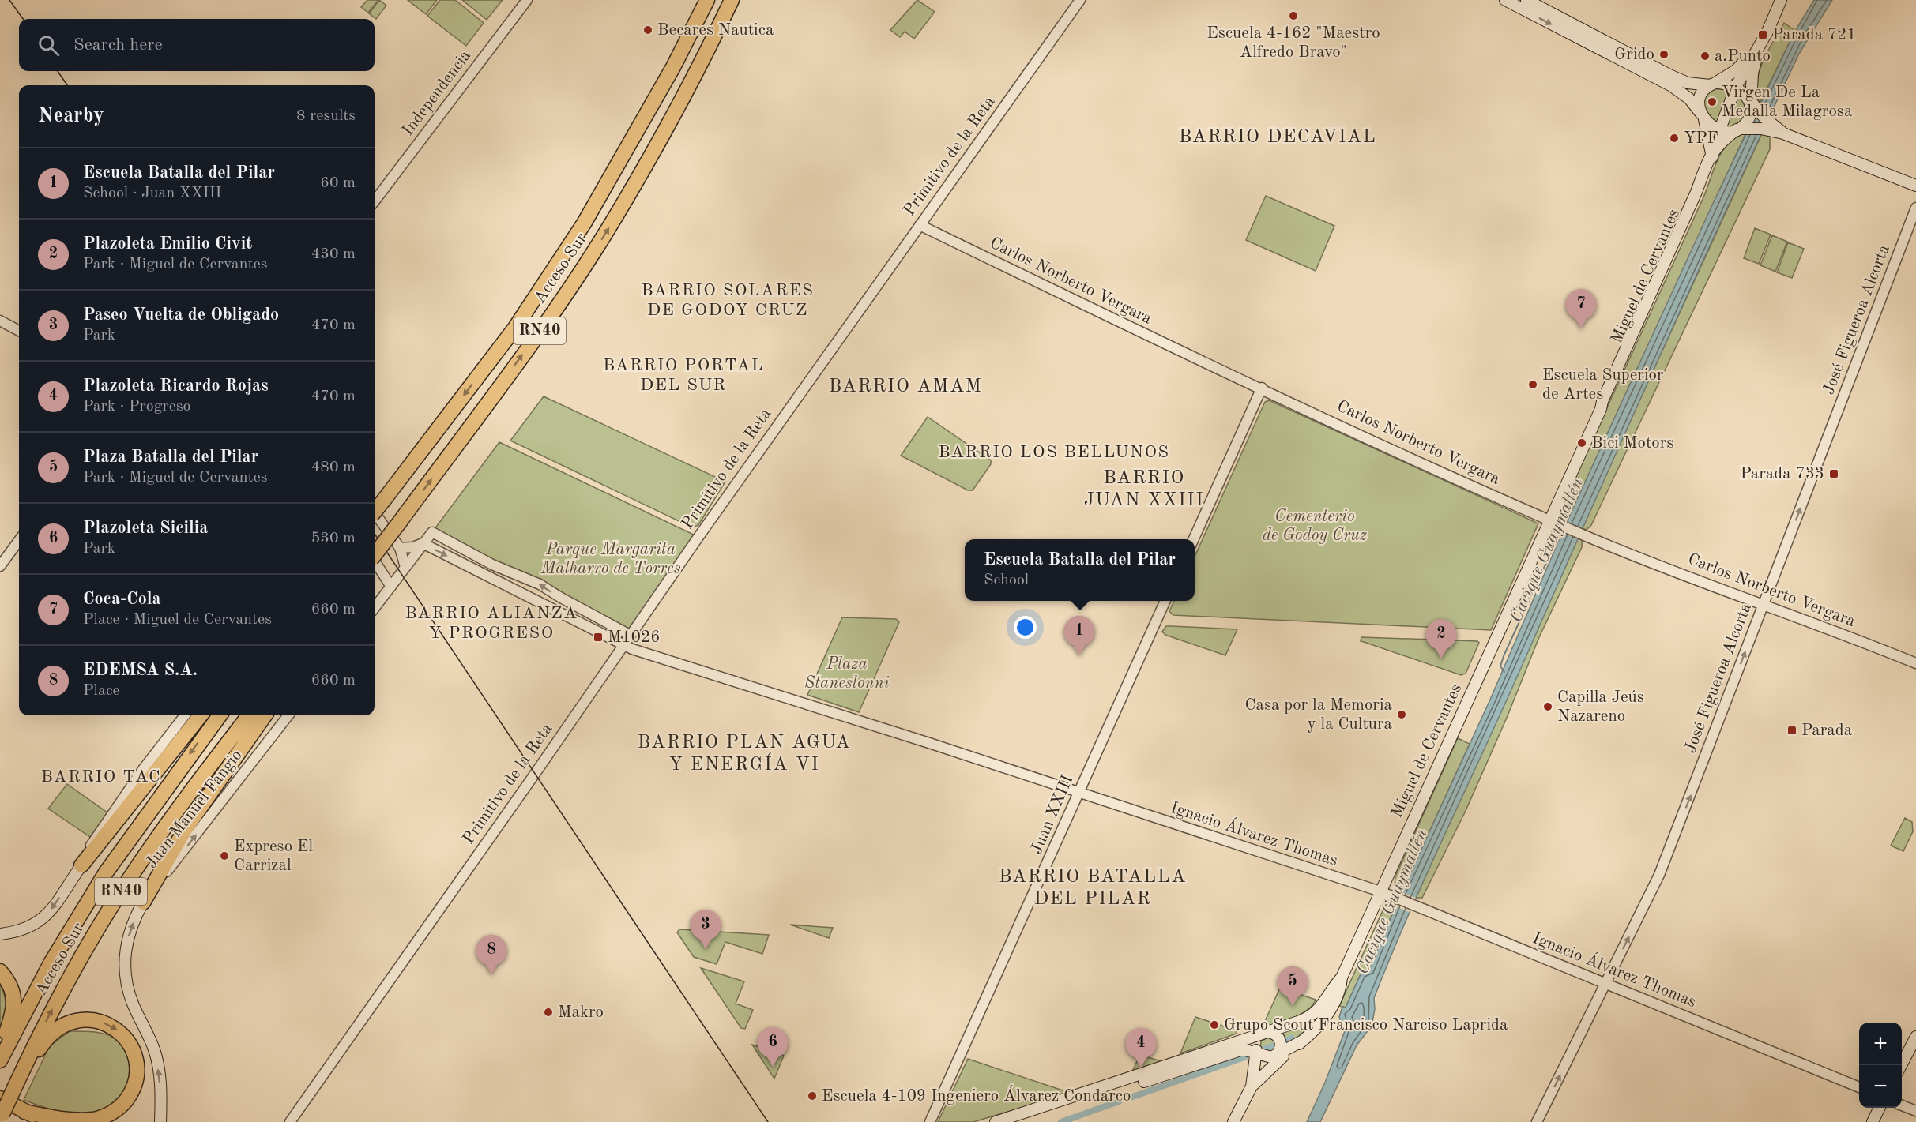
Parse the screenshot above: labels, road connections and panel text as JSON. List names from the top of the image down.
{
  "streets": {
    "highway": ["Acceso Sur", "RN40"],
    "main road": ["Miguel de Cervantes", "Juan Manuel Fangio"],
    "street": [
      "Independencia",
      "Primitivo de la Reta",
      "Carlos Norberto Vergara",
      "José Figueroa Alcorta",
      "Juan XXIII",
      "Ignacio Álvarez Thomas"
    ]
  },
  "crossings": [
    ["Primitivo de la Reta", "Carlos Norberto Vergara"],
    ["Primitivo de la Reta", "Ignacio Álvarez Thomas"],
    ["Miguel de Cervantes", "Carlos Norberto Vergara"],
    ["Miguel de Cervantes", "Ignacio Álvarez Thomas"],
    ["Carlos Norberto Vergara", "José Figueroa Alcorta"],
    ["José Figueroa Alcorta", "Ignacio Álvarez Thomas"],
    ["Juan XXIII", "Ignacio Álvarez Thomas"]
  ],
  "one_way": ["José Figueroa Alcorta"],
  "districts": [
    "BARRIO DECAVIAL",
    "BARRIO SOLARES DE GODOY CRUZ",
    "BARRIO PORTAL DEL SUR",
    "BARRIO AMAM",
    "BARRIO LOS BELLUNOS",
    "BARRIO JUAN XXIII",
    "BARRIO ALIANZA Y PROGRESO",
    "BARRIO PLAN AGUA Y ENERGÍA VI",
    "BARRIO TAC",
    "BARRIO BATALLA DEL PILAR"
  ],
  "water": ["Cacique Guaymallén"],
  "parks": ["Cementerio de Godoy Cruz", "Parque Margarita Malharro de Torres", "Plaza Staneslonni"],
  "places": {
    "other": [
      "Escuela 4-162 \"Maestro Alfredo Bravo\"",
      "Becares Nautica",
      "Grido",
      "a.Punto",
      "Virgen De La Medalla Milagrosa",
      "YPF",
      "Escuela Superior de Artes",
      "Bici Motors",
      "Capilla Jeús Nazareno",
      "Casa por la Memoria y la Cultura",
      "Expreso El Carrizal",
      "Makro",
      "Grupo Scout Francisco Narciso Laprida",
      "Escuela 4-109 Ingeniero Álvarez Condarco"
    ],
    "transit": [
      "Parada 721",
      "Parada 733",
      "M1026",
      "Parada"
    ]
  },
  "page": {
    "search": "Search here",
    "heading": ["Nearby", "8 results"],
    "list": [
      {
        "mark": "1",
        "name": "Escuela Batalla del Pilar",
        "note": "School · Juan XXIII",
        "value": "60 m"
      },
      {
        "mark": "2",
        "name": "Plazoleta Emilio Civit",
        "note": "Park · Miguel de Cervantes",
        "value": "430 m"
      },
      {
        "mark": "3",
        "name": "Paseo Vuelta de Obligado",
        "note": "Park",
        "value": "470 m"
      },
      {
        "mark": "4",
        "name": "Plazoleta Ricardo Rojas",
        "note": "Park · Progreso",
        "value": "470 m"
      },
      {
        "mark": "5",
        "name": "Plaza Batalla del Pilar",
        "note": "Park · Miguel de Cervantes",
        "value": "480 m"
      },
      {
        "mark": "6",
        "name": "Plazoleta Sicilia",
        "note": "Park",
        "value": "530 m"
      },
      {
        "mark": "7",
        "name": "Coca-Cola",
        "note": "Place · Miguel de Cervantes",
        "value": "660 m"
      },
      {
        "mark": "8",
        "name": "EDEMSA S.A.",
        "note": "Place",
        "value": "660 m"
      }
    ],
    "pins": [
      "7",
      "1",
      "2",
      "3",
      "8",
      "5",
      "6",
      "4"
    ],
    "popup": ["Escuela Batalla del Pilar", "School"],
    "map_buttons": ["+", "−"]
  }
}
